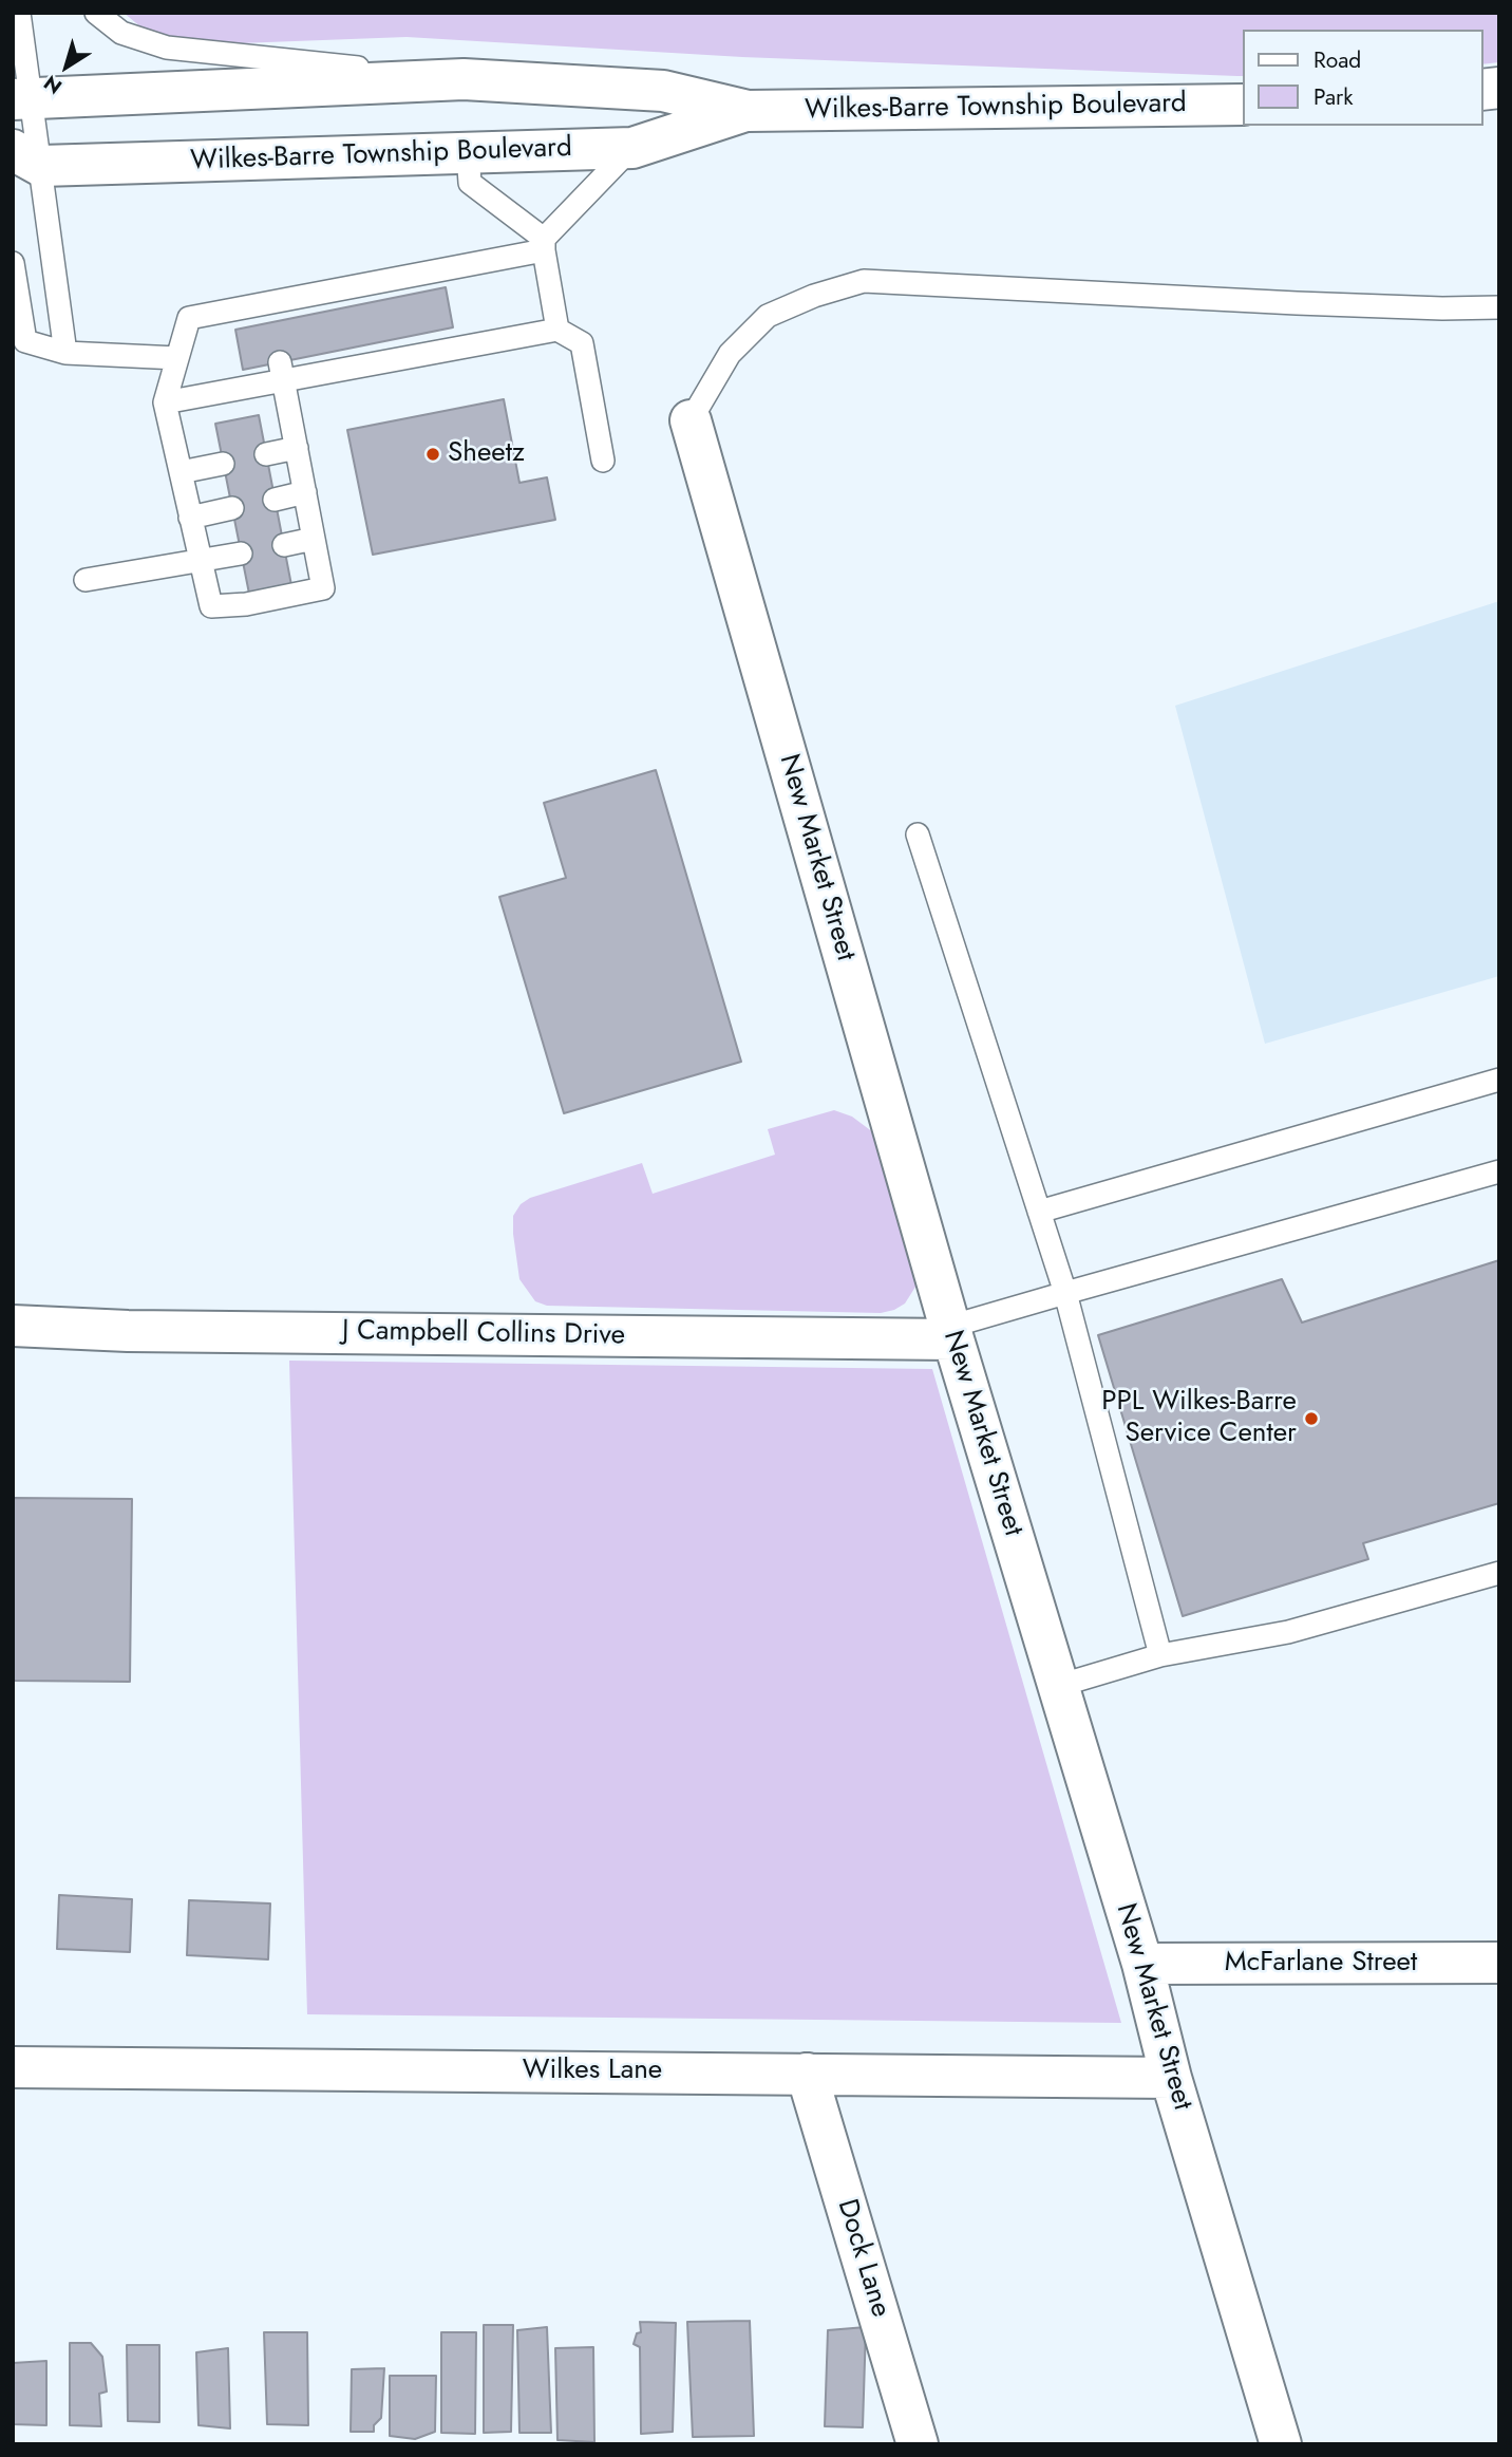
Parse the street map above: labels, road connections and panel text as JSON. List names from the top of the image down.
{
  "streets": {
    "street": [
      "Wilkes-Barre Township Boulevard",
      "New Market Street",
      "J Campbell Collins Drive",
      "McFarlane Street",
      "Wilkes Lane",
      "Dock Lane"
    ]
  },
  "crossings": [
    ["New Market Street", "J Campbell Collins Drive"],
    ["New Market Street", "McFarlane Street"],
    ["New Market Street", "Wilkes Lane"],
    ["Wilkes Lane", "Dock Lane"]
  ],
  "places": ["Sheetz", "PPL Wilkes-Barre Service Center"],
  "legend": ["Road", "Park"],
  "north": "bottom left"
}
